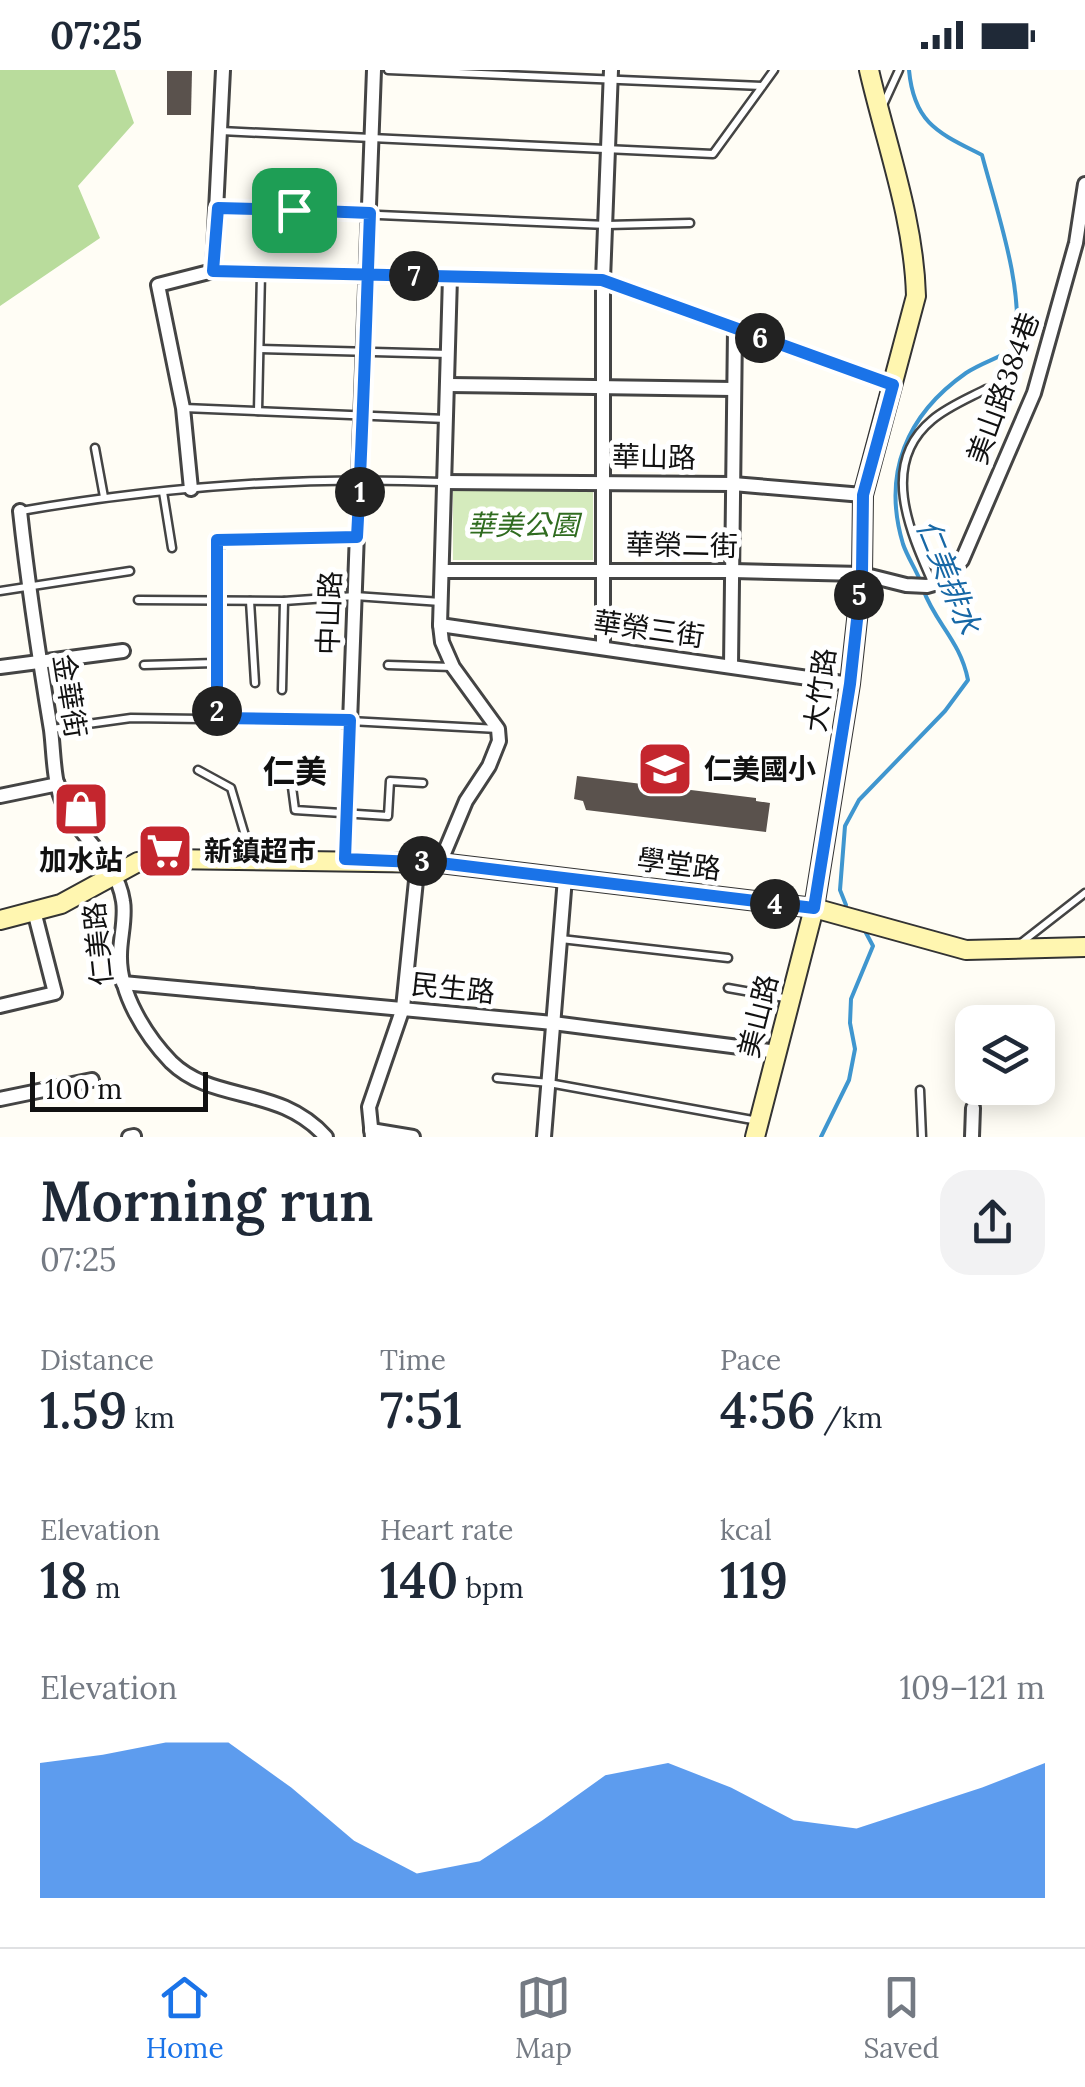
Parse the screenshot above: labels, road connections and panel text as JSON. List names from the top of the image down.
{
  "streets": {
    "street": [
      "美山路384巷",
      "華山路",
      "華榮二街",
      "中山路",
      "華榮三街",
      "大竹路",
      "金華街",
      "學堂路",
      "仁美路",
      "民生路",
      "美山路"
    ]
  },
  "crossings": [
    ["美山路384巷", "華榮二街"],
    ["華山路", "大竹路"],
    ["華榮二街", "大竹路"],
    ["中山路", "學堂路"],
    ["華榮三街", "大竹路"],
    ["大竹路", "學堂路"],
    ["大竹路", "美山路"],
    ["金華街", "學堂路"],
    ["金華街", "仁美路"],
    ["學堂路", "仁美路"],
    ["學堂路", "美山路"],
    ["仁美路", "民生路"],
    ["民生路", "美山路"]
  ],
  "districts": ["仁美"],
  "water": ["仁美排水"],
  "parks": ["華美公園"],
  "places": {
    "school or university": ["仁美國小"],
    "shop": ["加水站"],
    "supermarket": ["新鎮超市"]
  },
  "scale_bar": "100 m",
  "page": {
    "status": "07:25",
    "pins": [
      "7",
      "6",
      "1",
      "5",
      "2",
      "3",
      "4"
    ],
    "scale": "100 m",
    "heading": ["Morning run", "07:25"],
    "stats": [
      ["Distance", "1.59 km"],
      ["Time", "7:51"],
      ["Pace", "4:56 /km"],
      ["Elevation", "18 m"],
      ["Heart rate", "140 bpm"],
      ["kcal", "119"]
    ],
    "chart": ["Elevation", "109–121 m"],
    "tabs": ["Home", "Map", "Saved"]
  }
}
